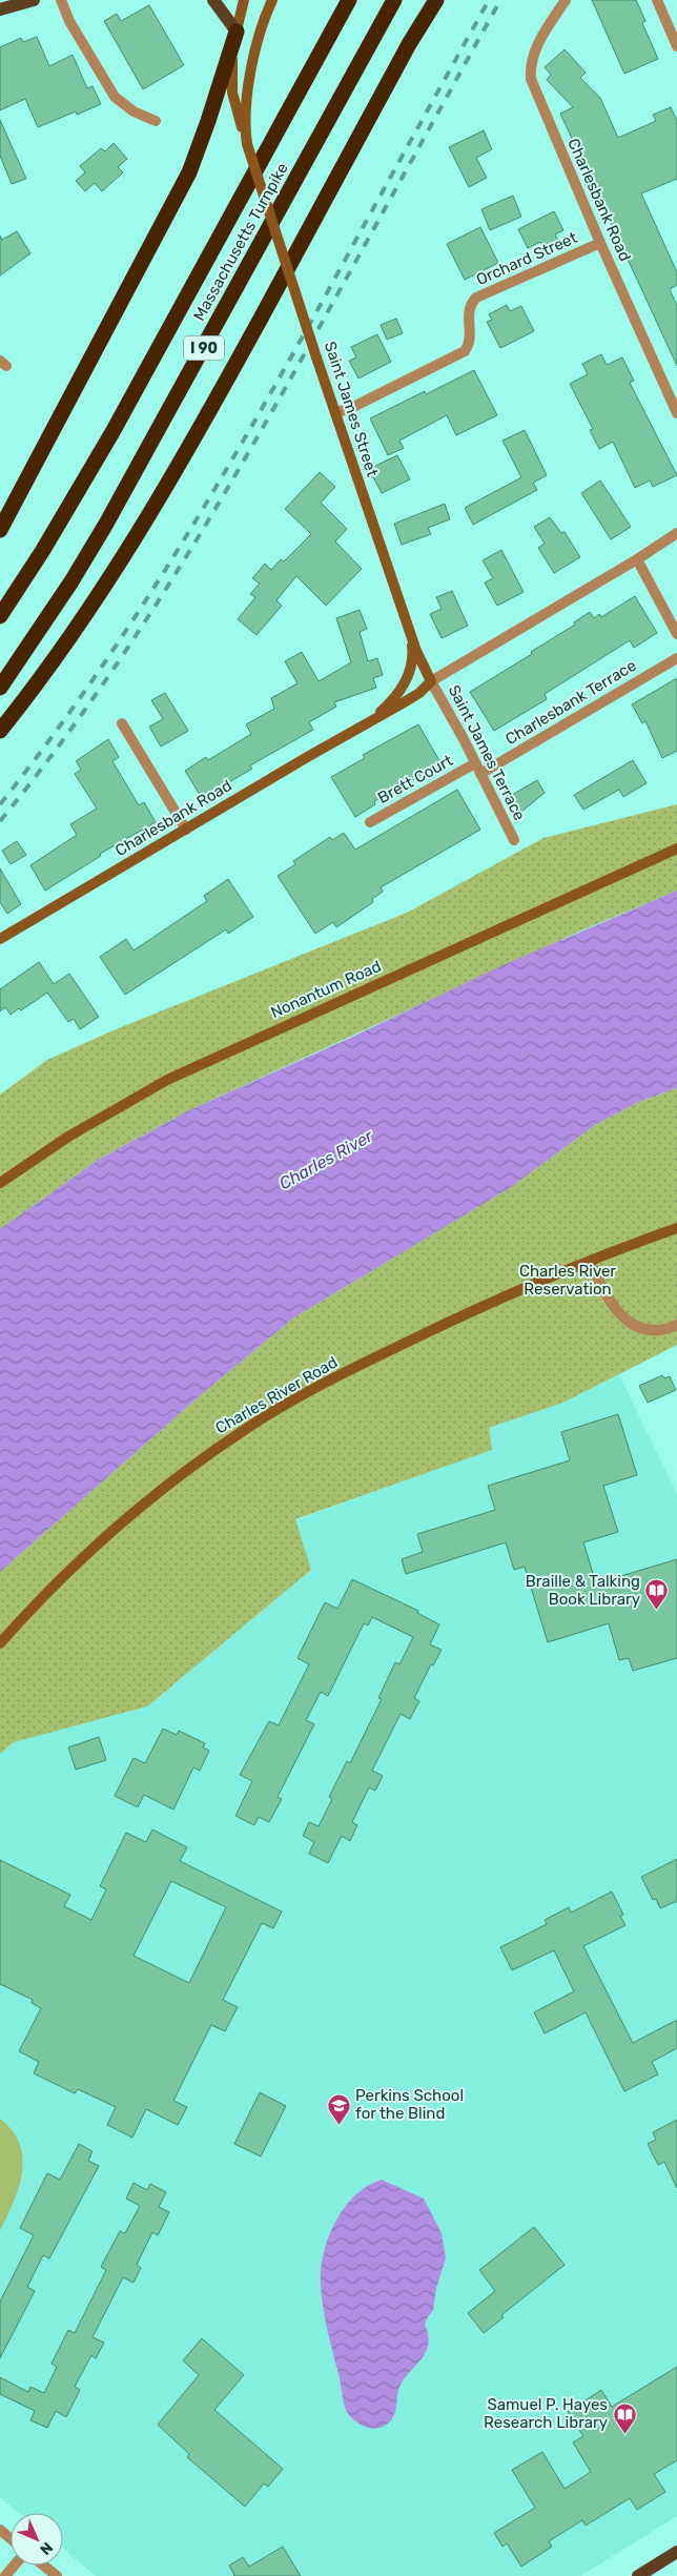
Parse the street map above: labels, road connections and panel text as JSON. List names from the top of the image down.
{
  "streets": {
    "highway": ["Massachusetts Turnpike", "I 90"],
    "street": [
      "Charlesbank Road",
      "Orchard Street",
      "Saint James Street",
      "Charlesbank Terrace",
      "Saint James Terrace",
      "Brett Court",
      "Nonantum Road",
      "Charles River Road"
    ]
  },
  "crossings": [
    ["Charlesbank Road", "Orchard Street"],
    ["Charlesbank Road", "Saint James Street"],
    ["Charlesbank Road", "Saint James Terrace"],
    ["Orchard Street", "Saint James Street"],
    ["Saint James Street", "Saint James Terrace"],
    ["Charlesbank Terrace", "Saint James Terrace"],
    ["Saint James Terrace", "Brett Court"]
  ],
  "water": ["Charles River"],
  "parks": ["Charles River Reservation"],
  "places": {
    "library": ["Braille & Talking Book Library", "Samuel P. Hayes Research Library"],
    "school or university": ["Perkins School for the Blind"]
  },
  "north": "bottom right"
}
